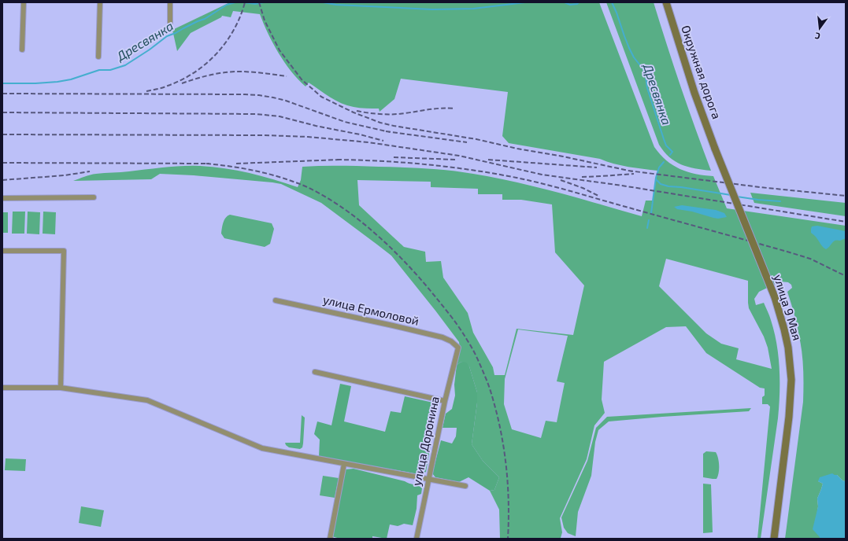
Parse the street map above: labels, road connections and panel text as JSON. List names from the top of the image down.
{
  "streets": {
    "main road": ["Окружная дорога", "улица 9 Мая"],
    "street": ["улица Ермоловой", "улица Доронина"]
  },
  "crossings": [
    ["Окружная дорога", "улица 9 Мая"],
    ["улица Ермоловой", "улица Доронина"]
  ],
  "water": ["Дресвянка"],
  "north": "bottom"
}
